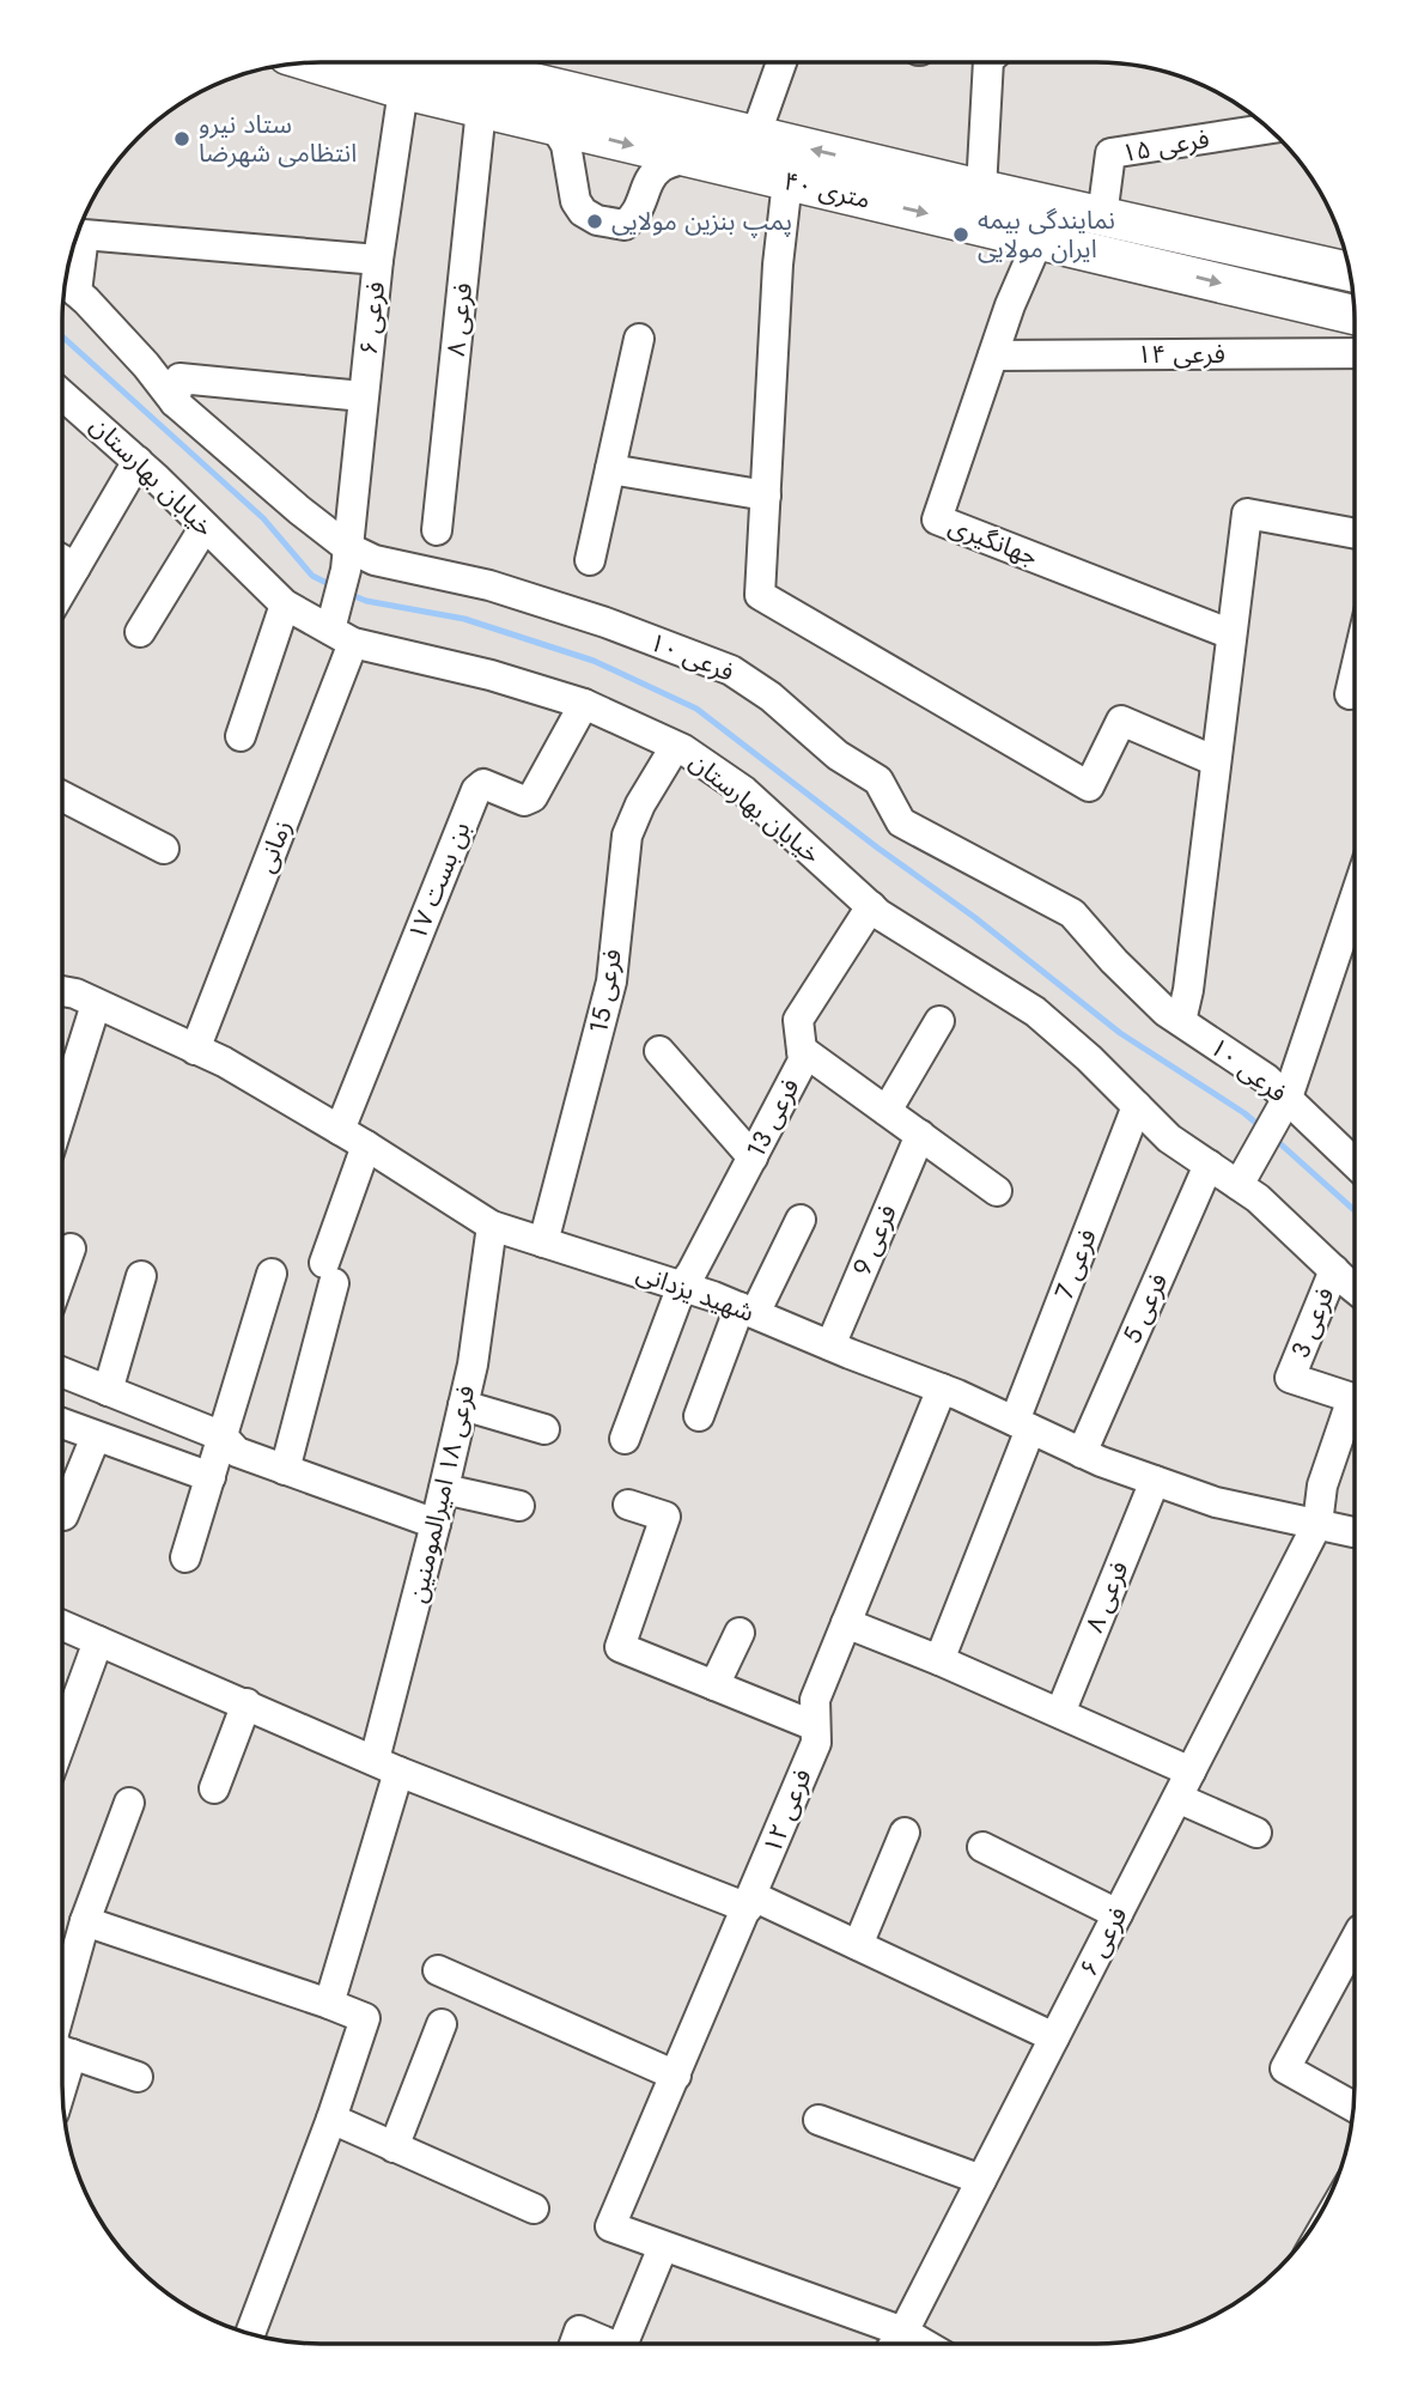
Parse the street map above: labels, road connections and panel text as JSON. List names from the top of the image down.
{
  "streets": {
    "main road": ["۴۰ متری"],
    "street": [
      "فرعی ۱۵",
      "فرعی ۶",
      "فرعی ۸",
      "فرعی ۱۴",
      "خیابان بهارستان",
      "جهانگیری",
      "فرعی ۱۰",
      "زمانی",
      "بن بست ۱۷",
      "فرعی 15",
      "فرعی 13",
      "فرعی 9",
      "فرعی 7",
      "شهید یزدانی",
      "فرعی 5",
      "فرعی 3",
      "فرعی ۱۸ امیرالمومنین",
      "فرعی ۱۲"
    ]
  },
  "crossings": [
    ["فرعی ۱۵", "۴۰ متری"],
    ["۴۰ متری", "فرعی ۶"],
    ["۴۰ متری", "فرعی ۸"],
    ["۴۰ متری", "جهانگیری"],
    ["فرعی ۶", "فرعی ۱۰"],
    ["فرعی ۶", "زمانی"],
    ["فرعی ۶", "شهید یزدانی"],
    ["فرعی ۶", "فرعی 3"],
    ["فرعی ۸", "شهید یزدانی"],
    ["فرعی ۱۴", "جهانگیری"],
    ["خیابان بهارستان", "زمانی"],
    ["خیابان بهارستان", "بن بست ۱۷"],
    ["خیابان بهارستان", "فرعی 15"],
    ["خیابان بهارستان", "فرعی 13"],
    ["خیابان بهارستان", "فرعی 7"],
    ["خیابان بهارستان", "فرعی 5"],
    ["خیابان بهارستان", "فرعی 3"],
    ["فرعی ۱۰", "زمانی"],
    ["زمانی", "شهید یزدانی"],
    ["بن بست ۱۷", "شهید یزدانی"],
    ["فرعی 15", "شهید یزدانی"],
    ["فرعی 13", "شهید یزدانی"],
    ["فرعی 9", "شهید یزدانی"],
    ["فرعی 7", "شهید یزدانی"],
    ["شهید یزدانی", "فرعی 5"],
    ["شهید یزدانی", "فرعی 3"],
    ["شهید یزدانی", "فرعی ۱۸ امیرالمومنین"],
    ["شهید یزدانی", "فرعی ۱۲"]
  ],
  "places": ["ستاد نیرو انتظامی شهرضا", "پمپ بنزین مولایی", "نمایندگی بیمه ایران مولایی"]
}
